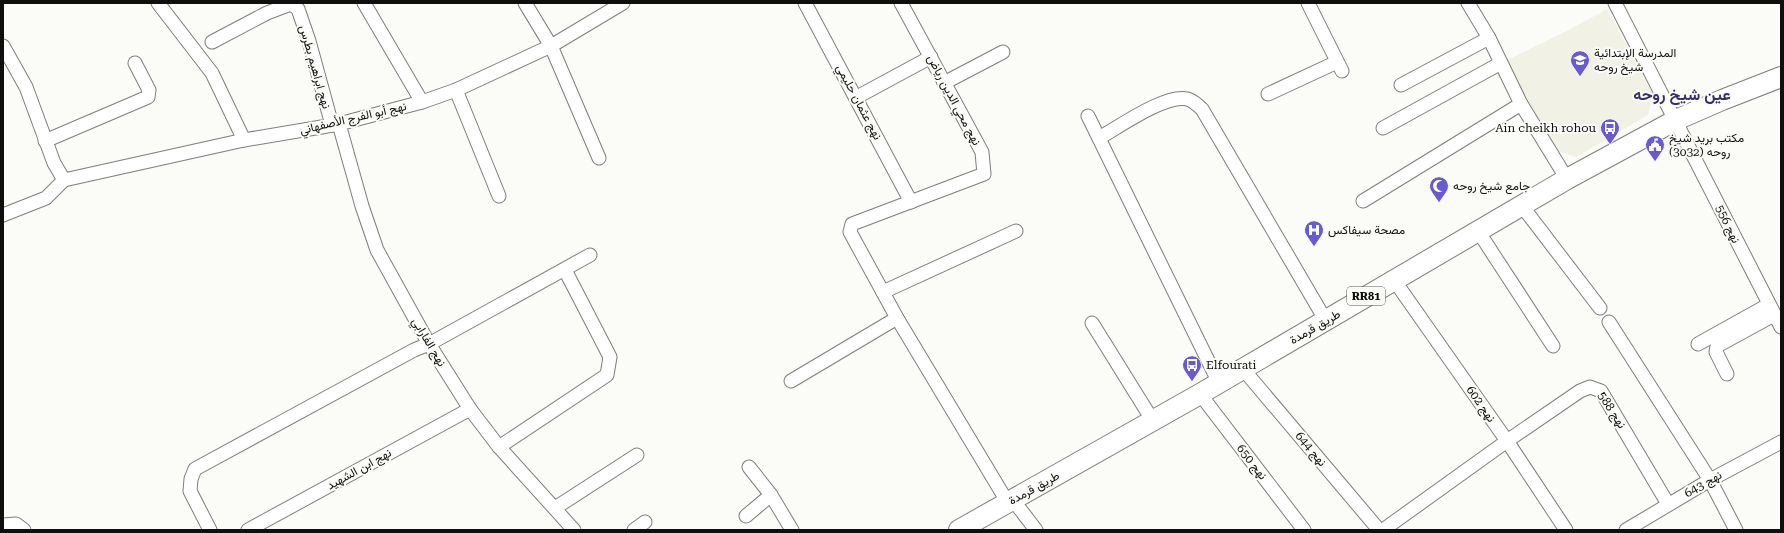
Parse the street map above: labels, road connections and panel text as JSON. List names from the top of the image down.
{
  "streets": {
    "main road": ["RR81", "طريق قرمدة"],
    "street": [
      "نهج ابراهيم بطرس",
      "نهج محي الدين رياض",
      "نهج عثمان حليمي",
      "نهج أبو الفرج الأصفهاني",
      "نهج 556",
      "نهج الفارابي",
      "نهج 602",
      "نهج 588",
      "نهج 644",
      "نهج 650",
      "نهج ابن الشهيد",
      "نهج 643"
    ]
  },
  "crossings": [
    ["نهج ابراهيم بطرس", "نهج أبو الفرج الأصفهاني"],
    ["نهج ابراهيم بطرس", "نهج الفارابي"],
    ["نهج محي الدين رياض", "نهج عثمان حليمي"],
    ["نهج أبو الفرج الأصفهاني", "نهج الفارابي"],
    ["نهج 556", "طريق قرمدة"],
    ["طريق قرمدة", "نهج 602"],
    ["طريق قرمدة", "نهج 644"],
    ["طريق قرمدة", "نهج 650"],
    ["نهج الفارابي", "نهج ابن الشهيد"],
    ["نهج 602", "نهج 588"],
    ["نهج 588", "نهج 643"]
  ],
  "districts": ["عين شيخ روحه"],
  "places": {
    "school or university": ["المدرسة الإبتدائية شيخ روحه"],
    "bus stop": ["Ain cheikh rohou", "Elfourati"],
    "public building": ["مكتب بريد شيخ روحه (3032)"],
    "mosque": ["جامع شيخ روحه"],
    "hospital": ["مصحة سيفاكس"]
  }
}
